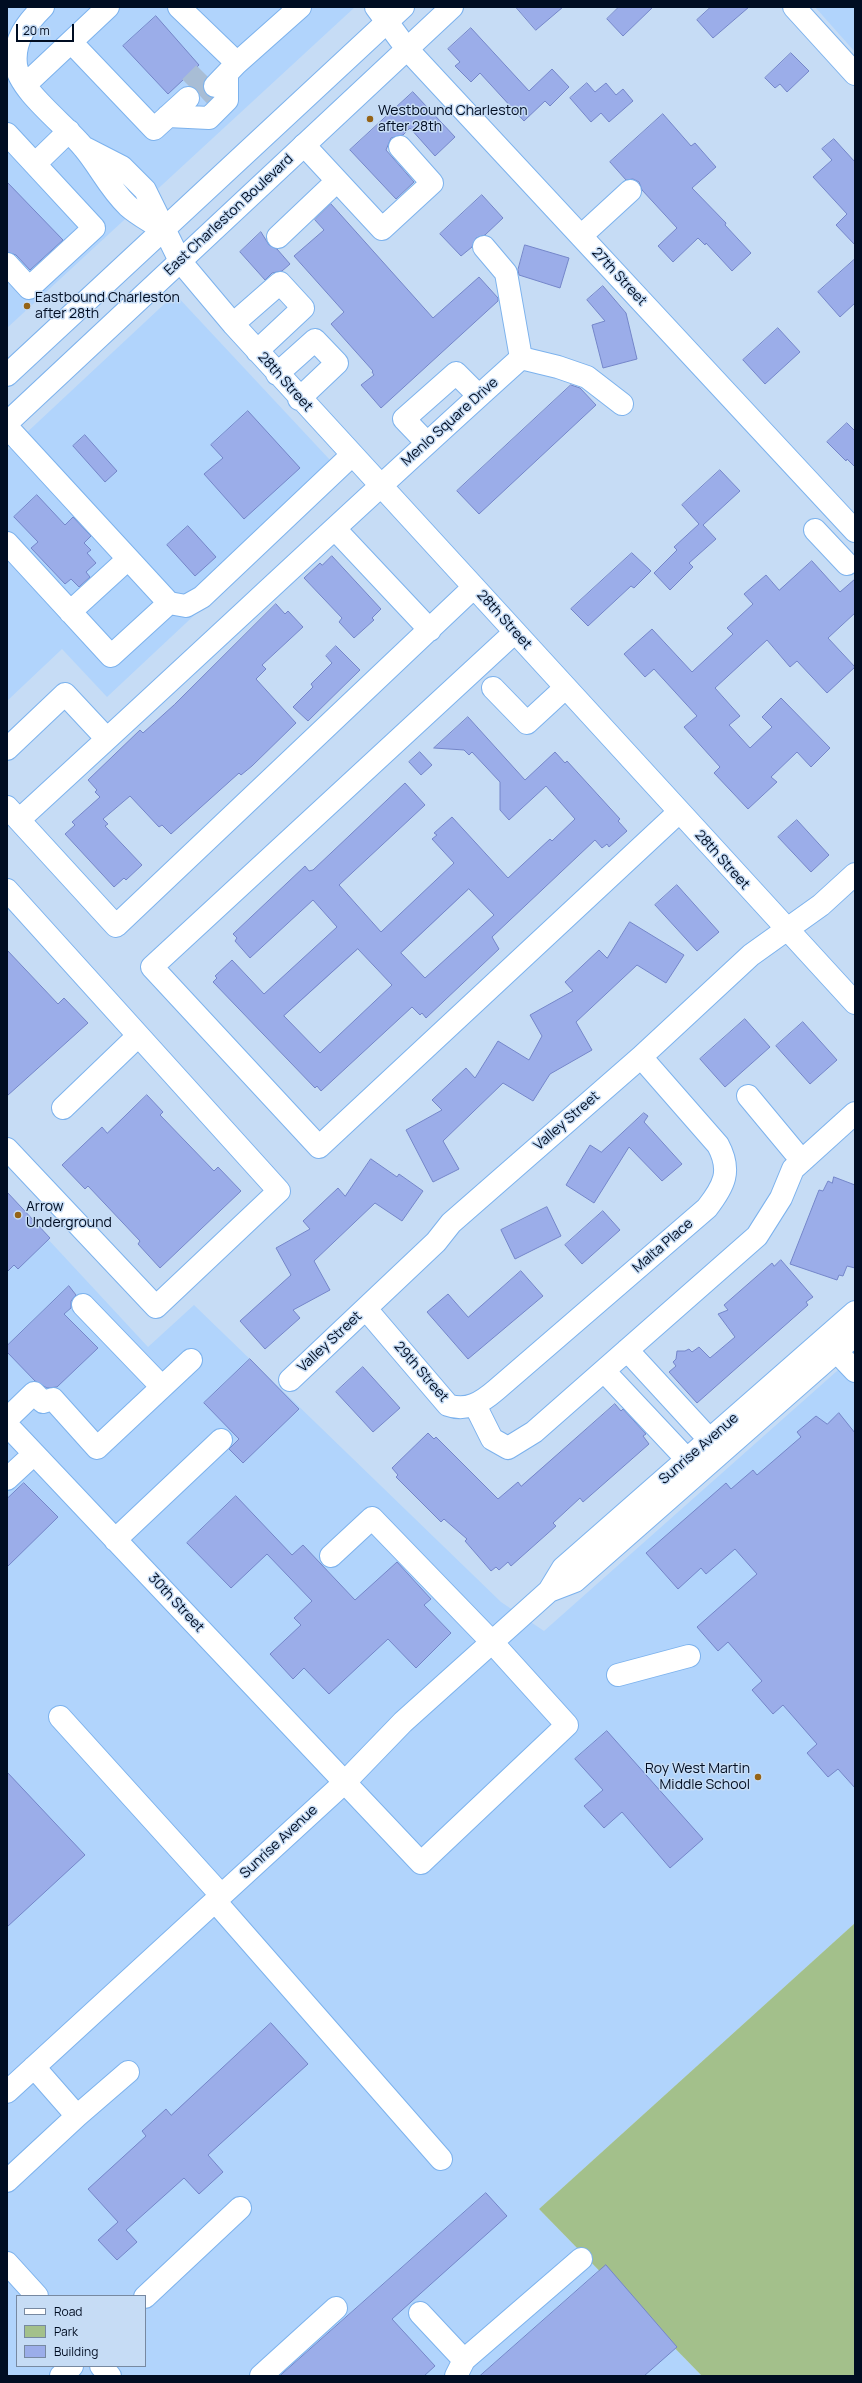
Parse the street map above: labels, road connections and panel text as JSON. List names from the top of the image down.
{
  "streets": {
    "street": [
      "East Charleston Boulevard",
      "27th Street",
      "28th Street",
      "Menlo Square Drive",
      "Valley Street",
      "Malta Place",
      "29th Street",
      "Sunrise Avenue",
      "30th Street"
    ]
  },
  "crossings": [
    ["East Charleston Boulevard", "27th Street"],
    ["East Charleston Boulevard", "28th Street"],
    ["28th Street", "Menlo Square Drive"],
    ["28th Street", "Valley Street"],
    ["Valley Street", "Malta Place"],
    ["Valley Street", "29th Street"],
    ["Malta Place", "29th Street"],
    ["Sunrise Avenue", "30th Street"]
  ],
  "places": [
    "Westbound Charleston after 28th",
    "Eastbound Charleston after 28th",
    "Arrow Underground",
    "Roy West Martin Middle School"
  ],
  "legend": ["Road", "Park", "Building"],
  "scale_bar": "20 m"
}
